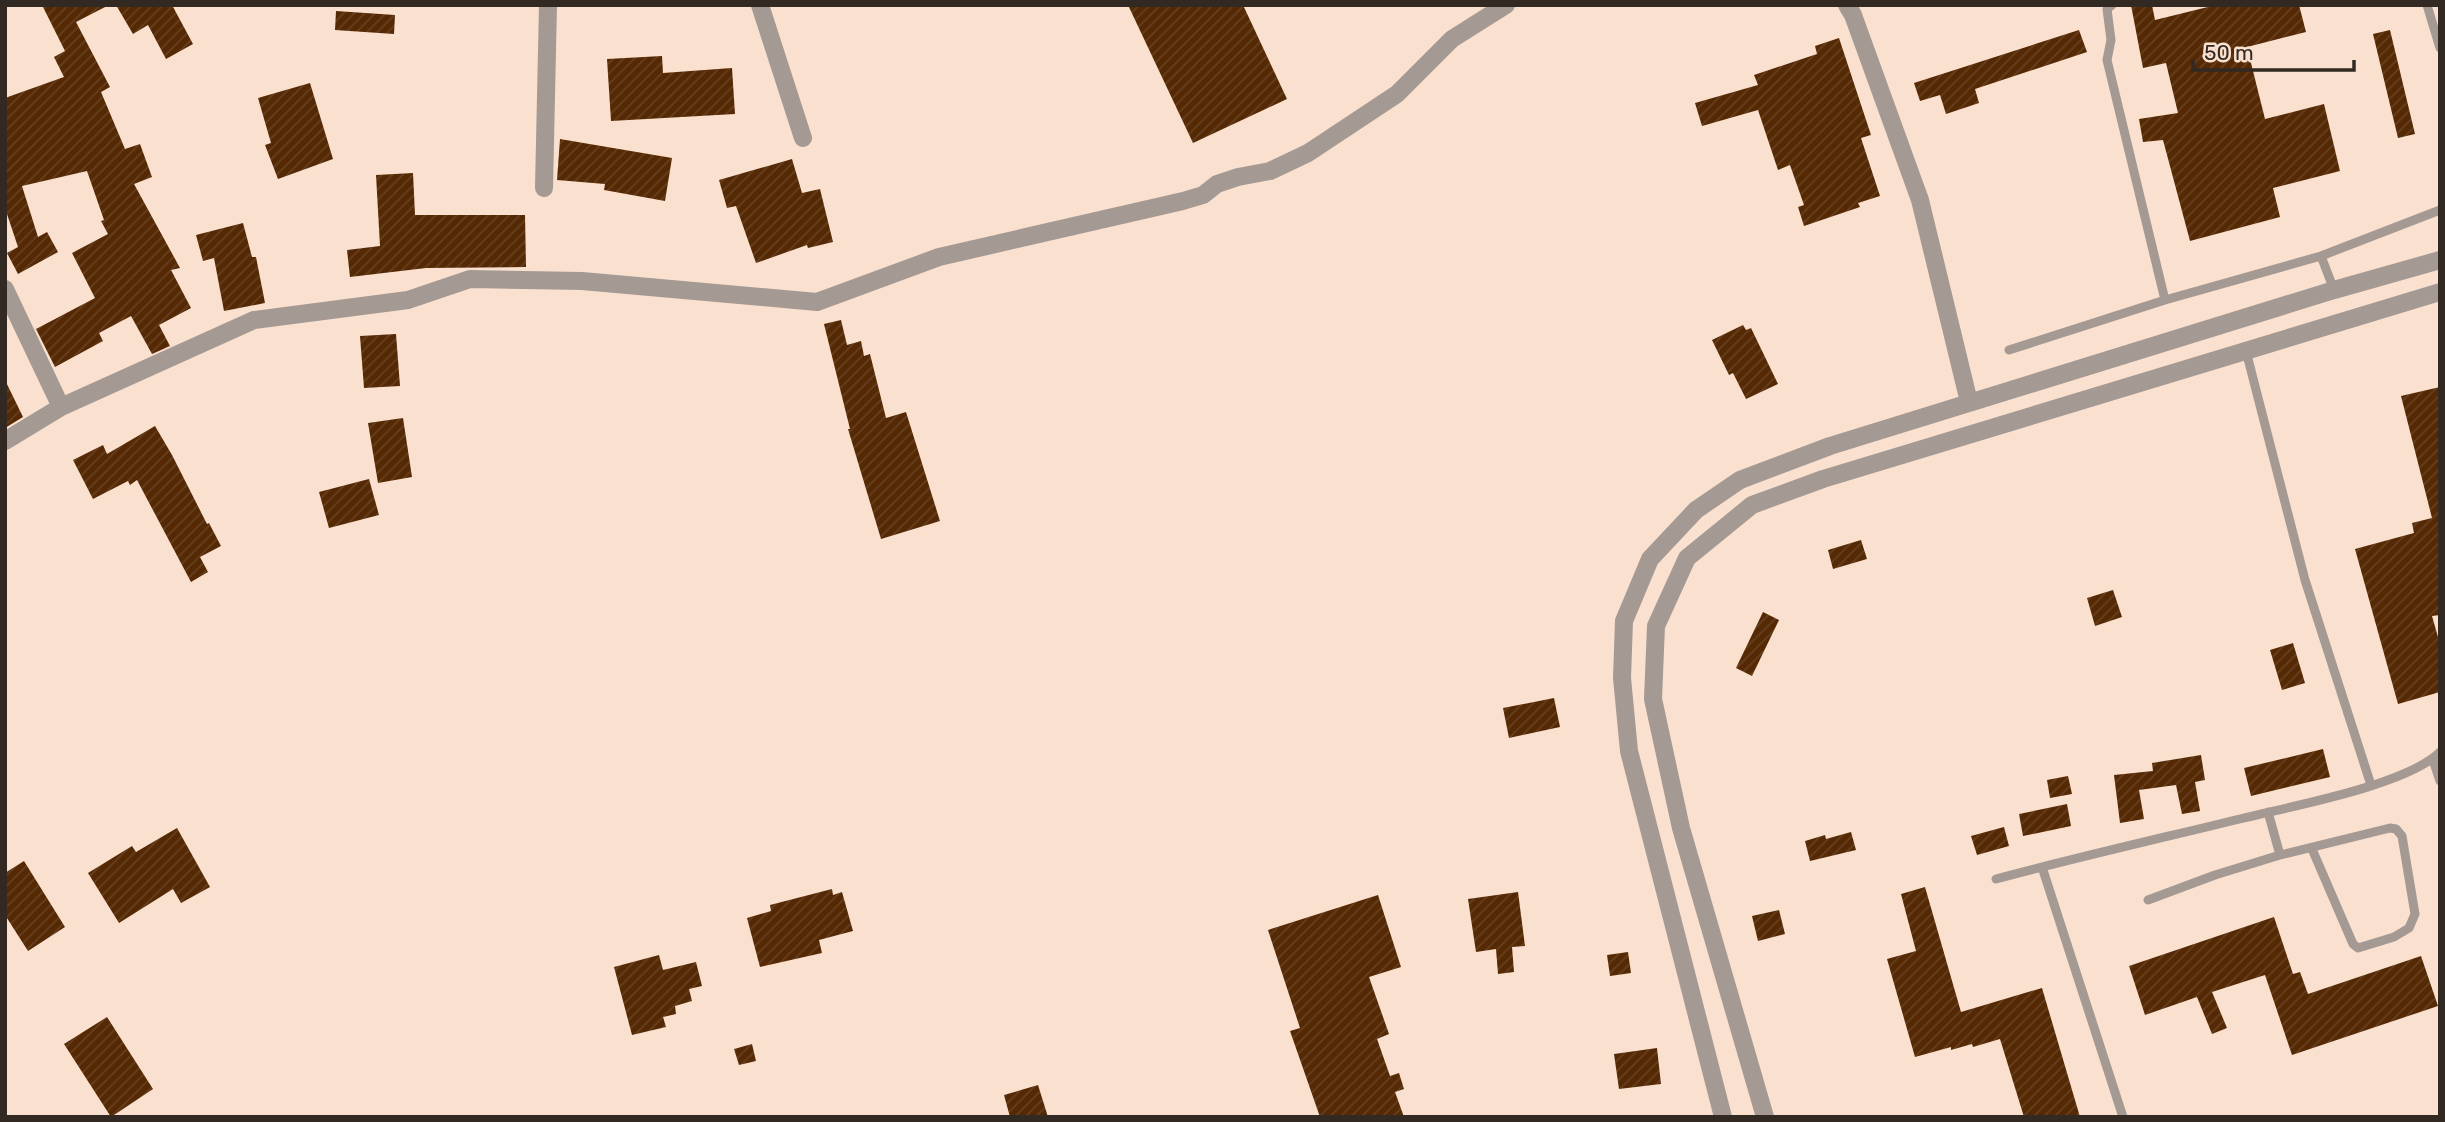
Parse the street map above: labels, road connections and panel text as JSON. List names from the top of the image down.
{
  "scale_bar": "50 m"
}
